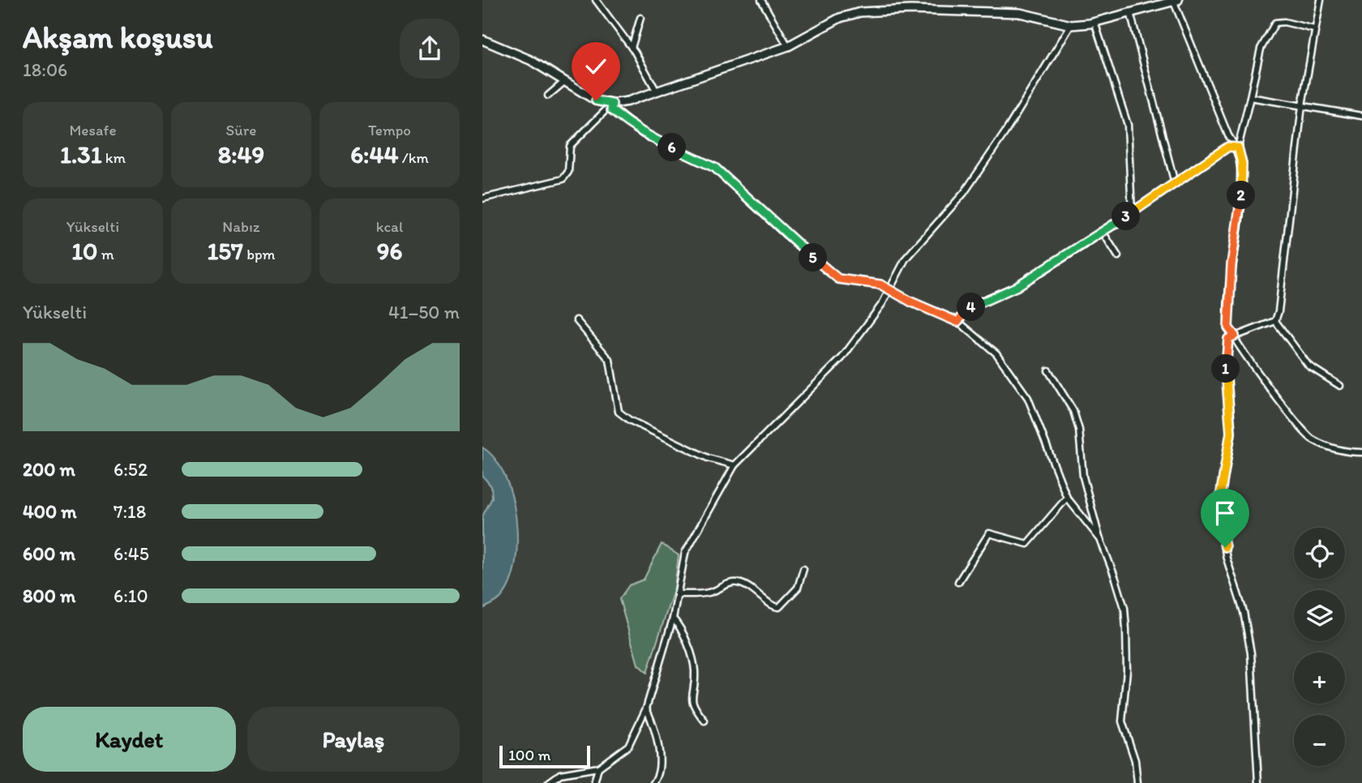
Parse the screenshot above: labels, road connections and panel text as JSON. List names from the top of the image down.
{
  "scale_bar": "100 m",
  "page": {
    "heading": ["Akşam koşusu", "18:06"],
    "stats": [
      ["Mesafe", "1.31 km"],
      ["Süre", "8:49"],
      ["Tempo", "6:44 /km"],
      ["Yükselti", "10 m"],
      ["Nabız", "157 bpm"],
      ["kcal", "96"]
    ],
    "pins": [
      "6",
      "2",
      "3",
      "5",
      "4",
      "1"
    ],
    "chart": ["Yükselti", "41–50 m"],
    "list": [
      {
        "name": "200 m",
        "note": "6:52"
      },
      {
        "name": "400 m",
        "note": "7:18"
      },
      {
        "name": "600 m",
        "note": "6:45"
      },
      {
        "name": "800 m",
        "note": "6:10"
      }
    ],
    "map_buttons": ["+", "−"],
    "buttons": ["Kaydet", "Paylaş"],
    "scale": "100 m"
  }
}
